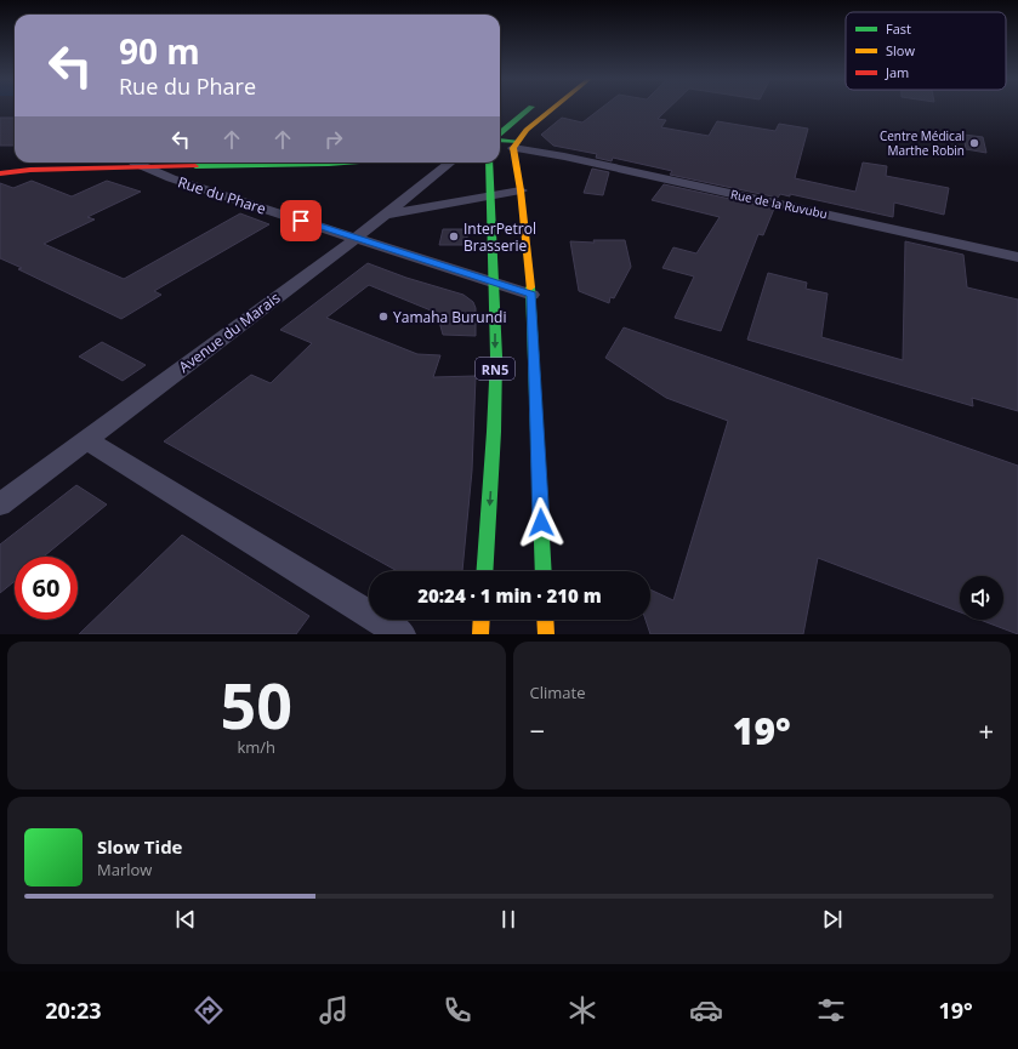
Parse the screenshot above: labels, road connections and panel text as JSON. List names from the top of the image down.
{
  "streets": {
    "main road": ["RN5"],
    "street": ["Rue du Phare", "Rue de la Ruvubu", "Avenue du Marais"]
  },
  "crossings": [
    ["Rue du Phare", "Avenue du Marais"],
    ["Rue du Phare", "RN5"],
    ["Rue de la Ruvubu", "RN5"]
  ],
  "places": ["Centre Médical Marthe Robin", "InterPetrol Brasserie", "Yamaha Burundi"],
  "legend": ["Fast", "Slow", "Jam"],
  "page": {
    "turn": ["90 m", "Rue du Phare"],
    "limit": "60",
    "trip": "20:24 · 1 min · 210 m",
    "tile": [
      ["50", "km/h"],
      "Climate"
    ],
    "heat": ["−", "19°", "+"],
    "song": ["Slow Tide", "Marlow"],
    "tabs": ["20:23", "19°"]
  }
}
